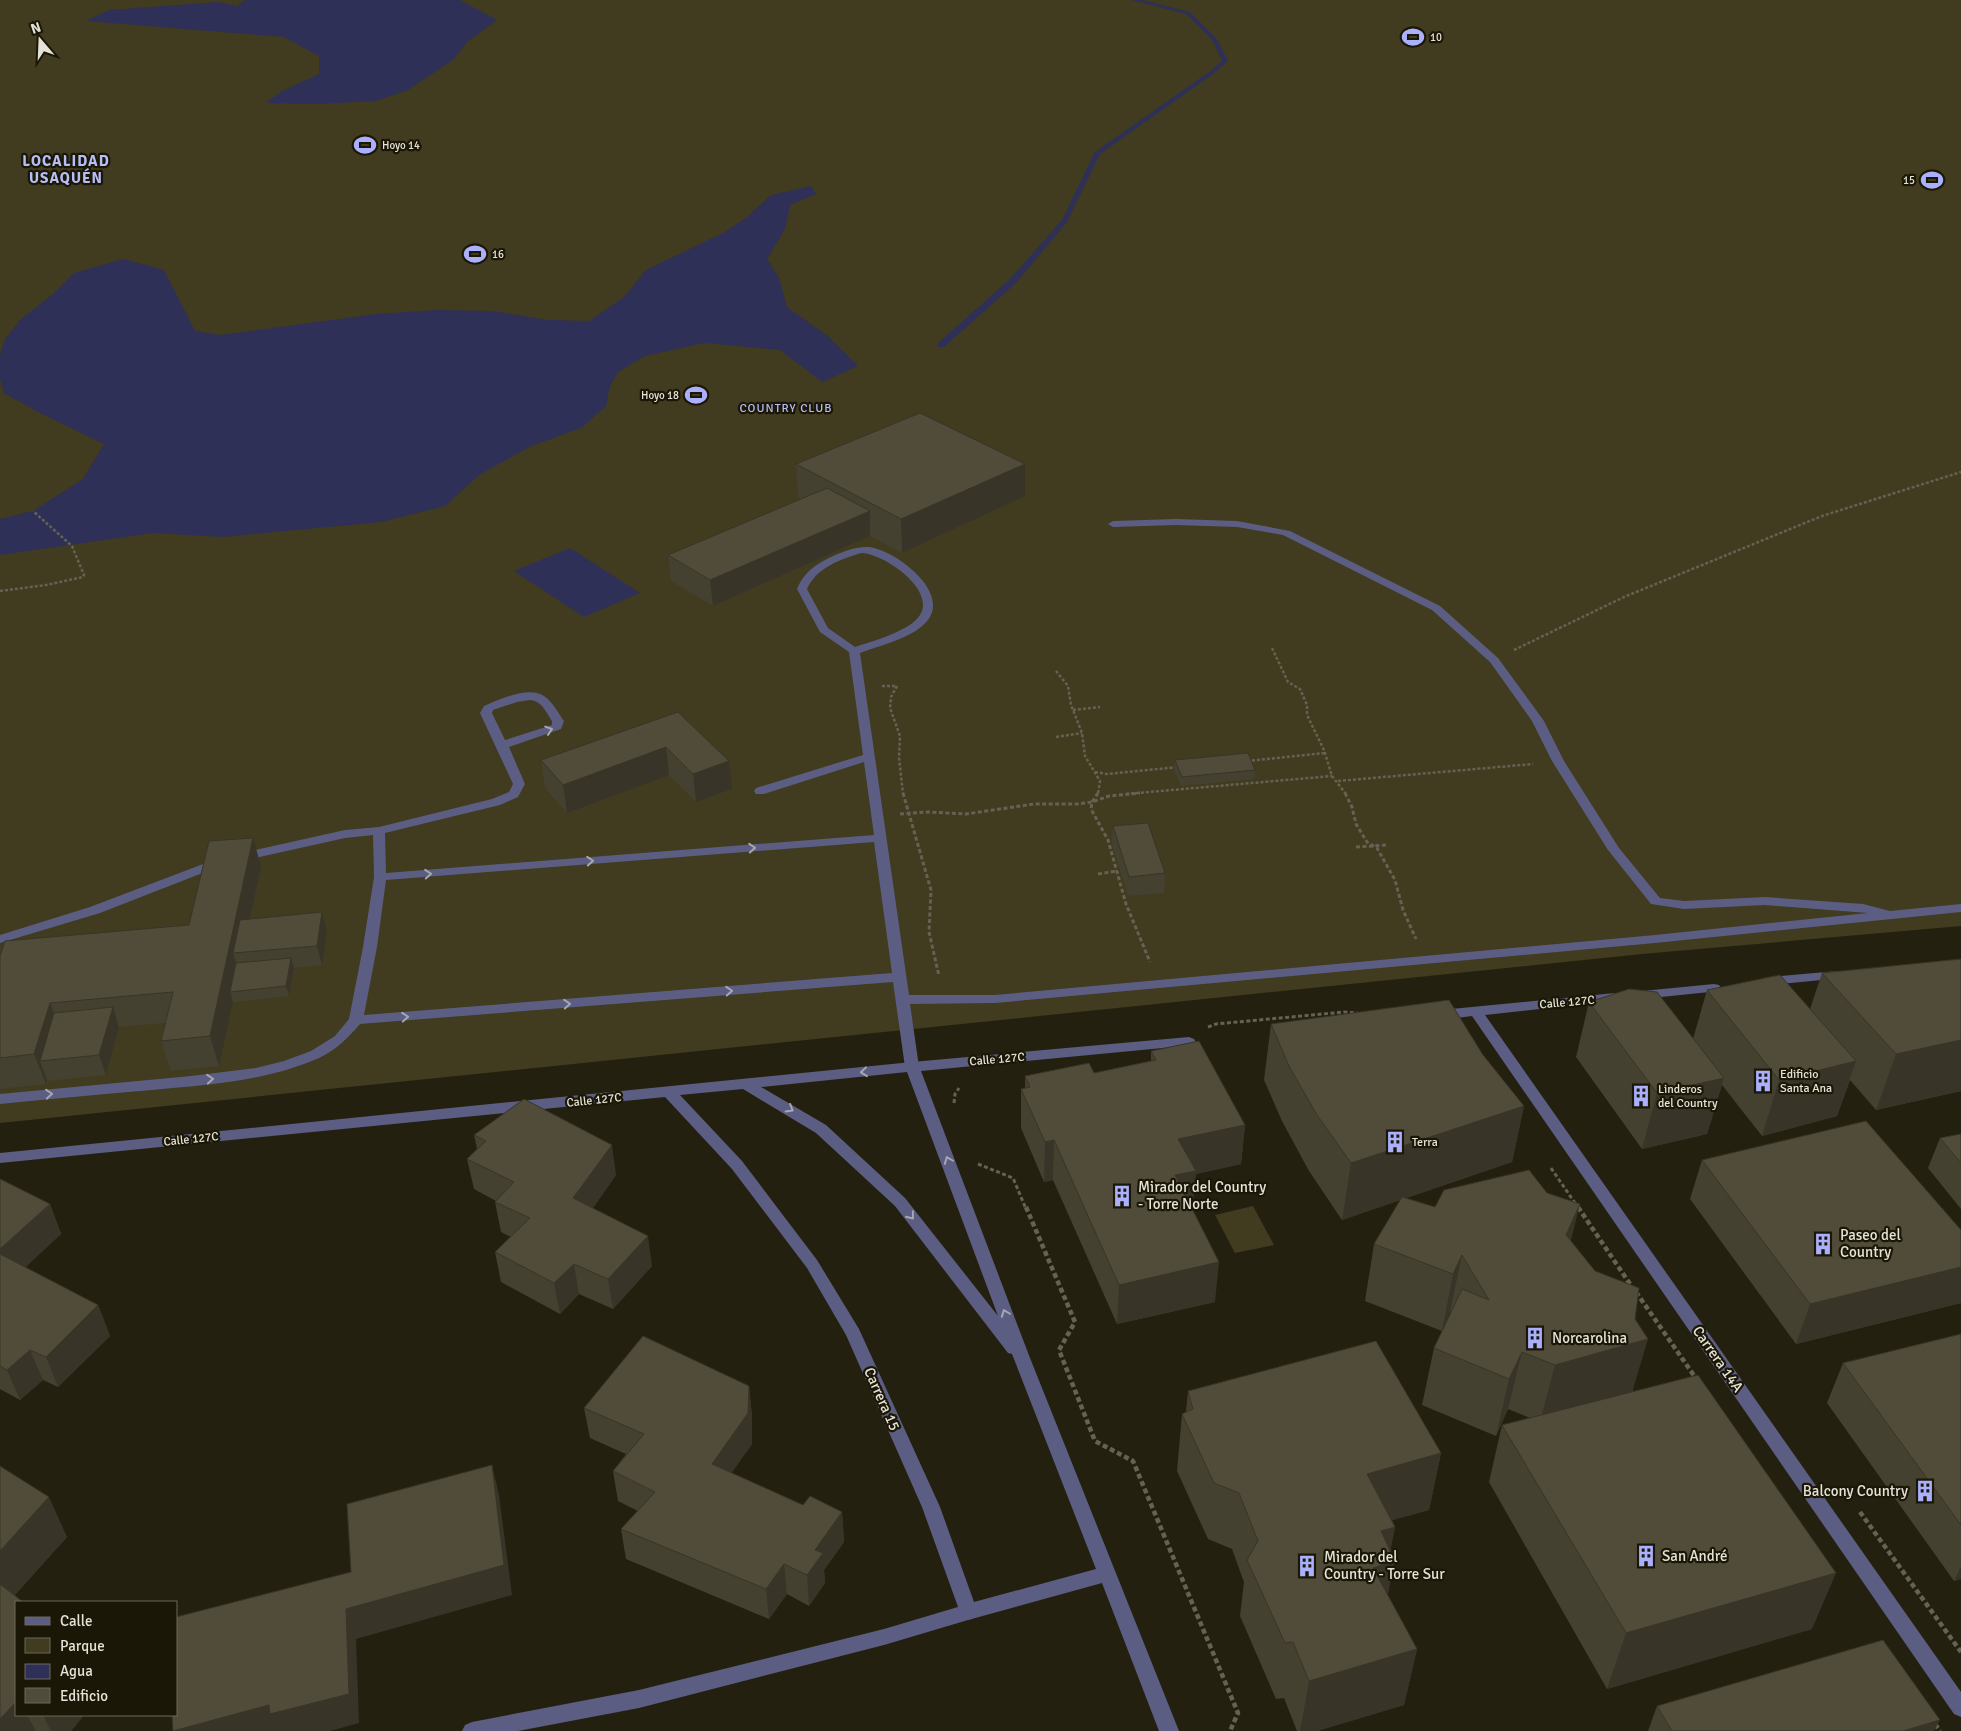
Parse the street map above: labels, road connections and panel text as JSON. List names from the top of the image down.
{
  "streets": {
    "street": ["Calle 127C", "Carrera 14A", "Carrera 15"]
  },
  "crossings": [
    ["Calle 127C", "Carrera 14A"],
    ["Calle 127C", "Carrera 15"]
  ],
  "districts": ["LOCALIDAD USAQUÉN", "COUNTRY CLUB"],
  "places": {
    "sports": [
      "10",
      "Hoyo 14",
      "15",
      "16",
      "Hoyo 18"
    ],
    "building": [
      "Edificio Santa Ana",
      "Linderos del Country",
      "Terra",
      "Mirador del Country - Torre Norte",
      "Paseo del Country",
      "Norcarolina",
      "Balcony Country",
      "San André",
      "Mirador del Country - Torre Sur"
    ]
  },
  "legend": [
    "Calle",
    "Parque",
    "Agua",
    "Edificio"
  ],
  "north": "top"
}
